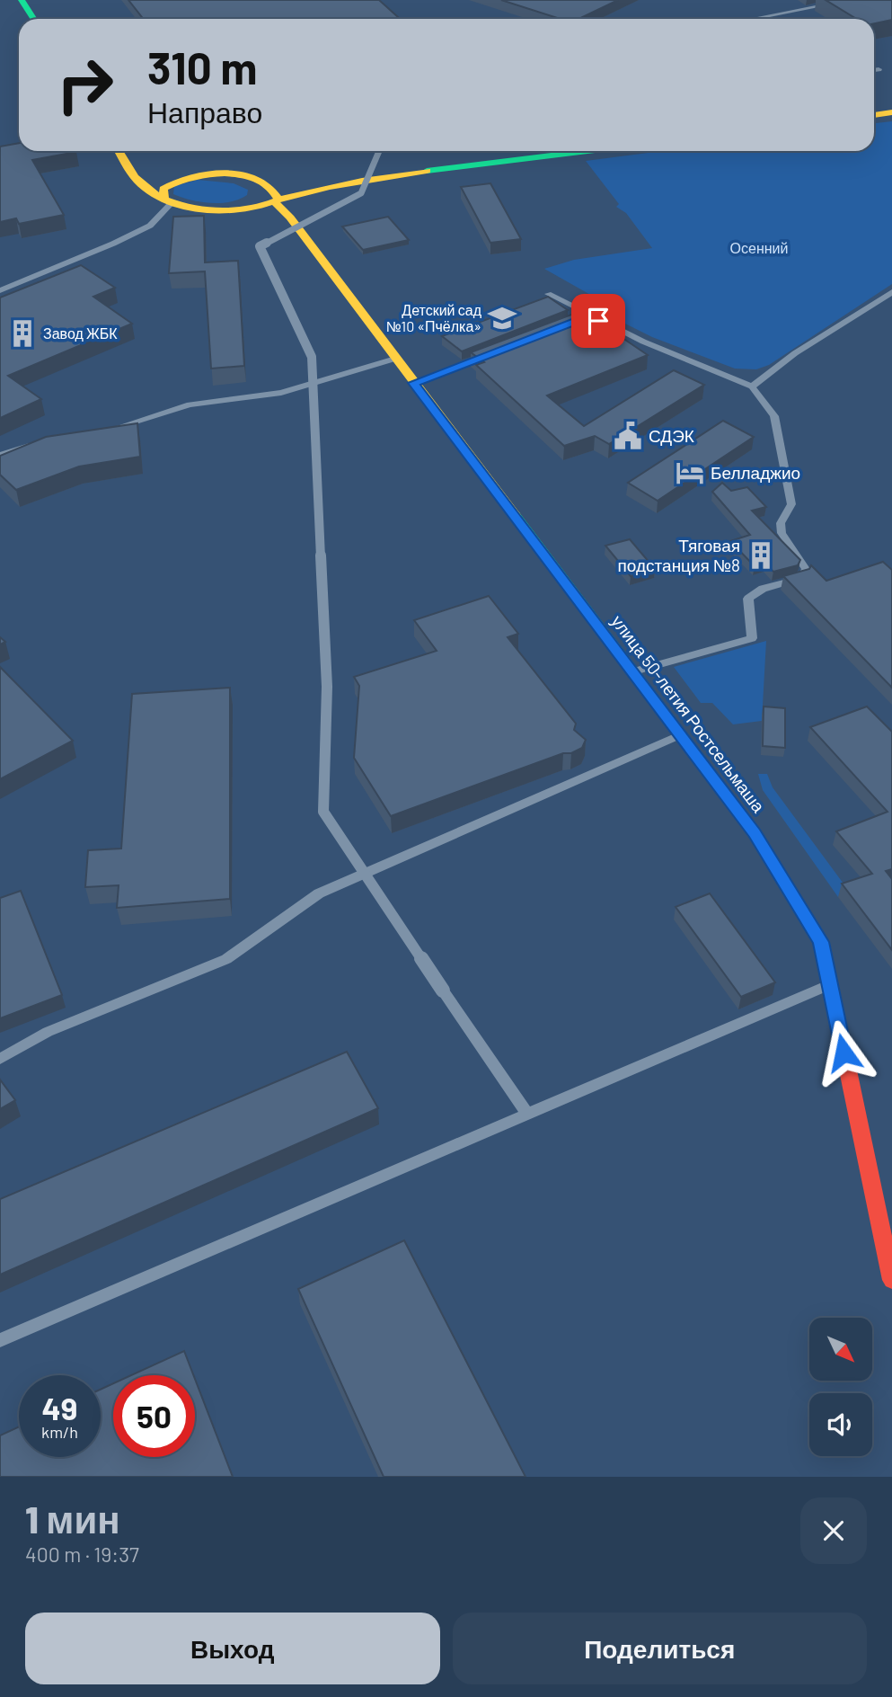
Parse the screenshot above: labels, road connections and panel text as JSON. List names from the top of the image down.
{
  "streets": {
    "main road": ["улица 50-летия Ростсельмаша"]
  },
  "parks": ["Осенний"],
  "places": {
    "school or university": ["Детский сад №10 «Пчёлка»"],
    "building": ["Завод ЖБК", "Тяговая подстанция №8"],
    "public building": ["СДЭК"],
    "hotel": ["Белладжио"]
  },
  "north": "bottom right",
  "page": {
    "turn": ["310 m", "Направо"],
    "speed": "49 km/h",
    "limit": "50",
    "heading": ["1 мин", "400 m · 19:37"],
    "buttons": ["Выход", "Поделиться"]
  }
}
